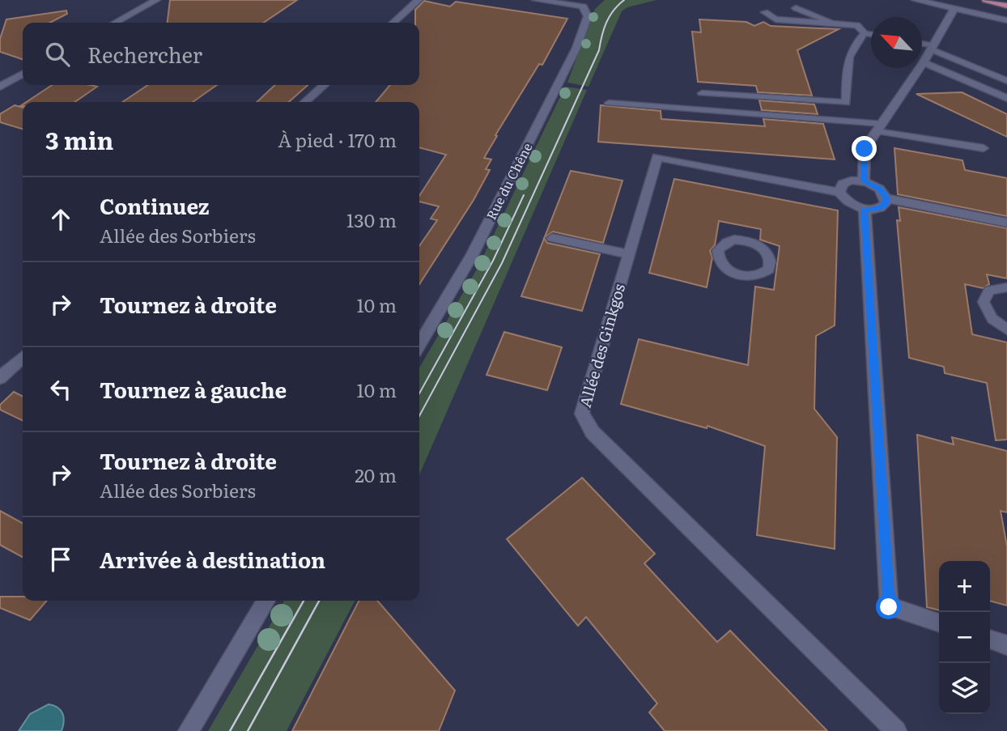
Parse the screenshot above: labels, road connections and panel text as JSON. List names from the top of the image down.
{
  "streets": {
    "street": ["Rue du Chêne", "Allée des Ginkgos"]
  },
  "north": "top left",
  "page": {
    "search": "Rechercher",
    "heading": ["3 min", "À pied · 170 m"],
    "list": [
      ["Continuez", "Allée des Sorbiers", "130 m"],
      ["Tournez à droite", "10 m"],
      ["Tournez à gauche", "10 m"],
      ["Tournez à droite", "Allée des Sorbiers", "20 m"],
      "Arrivée à destination"
    ],
    "map_buttons": ["+", "−"]
  }
}
